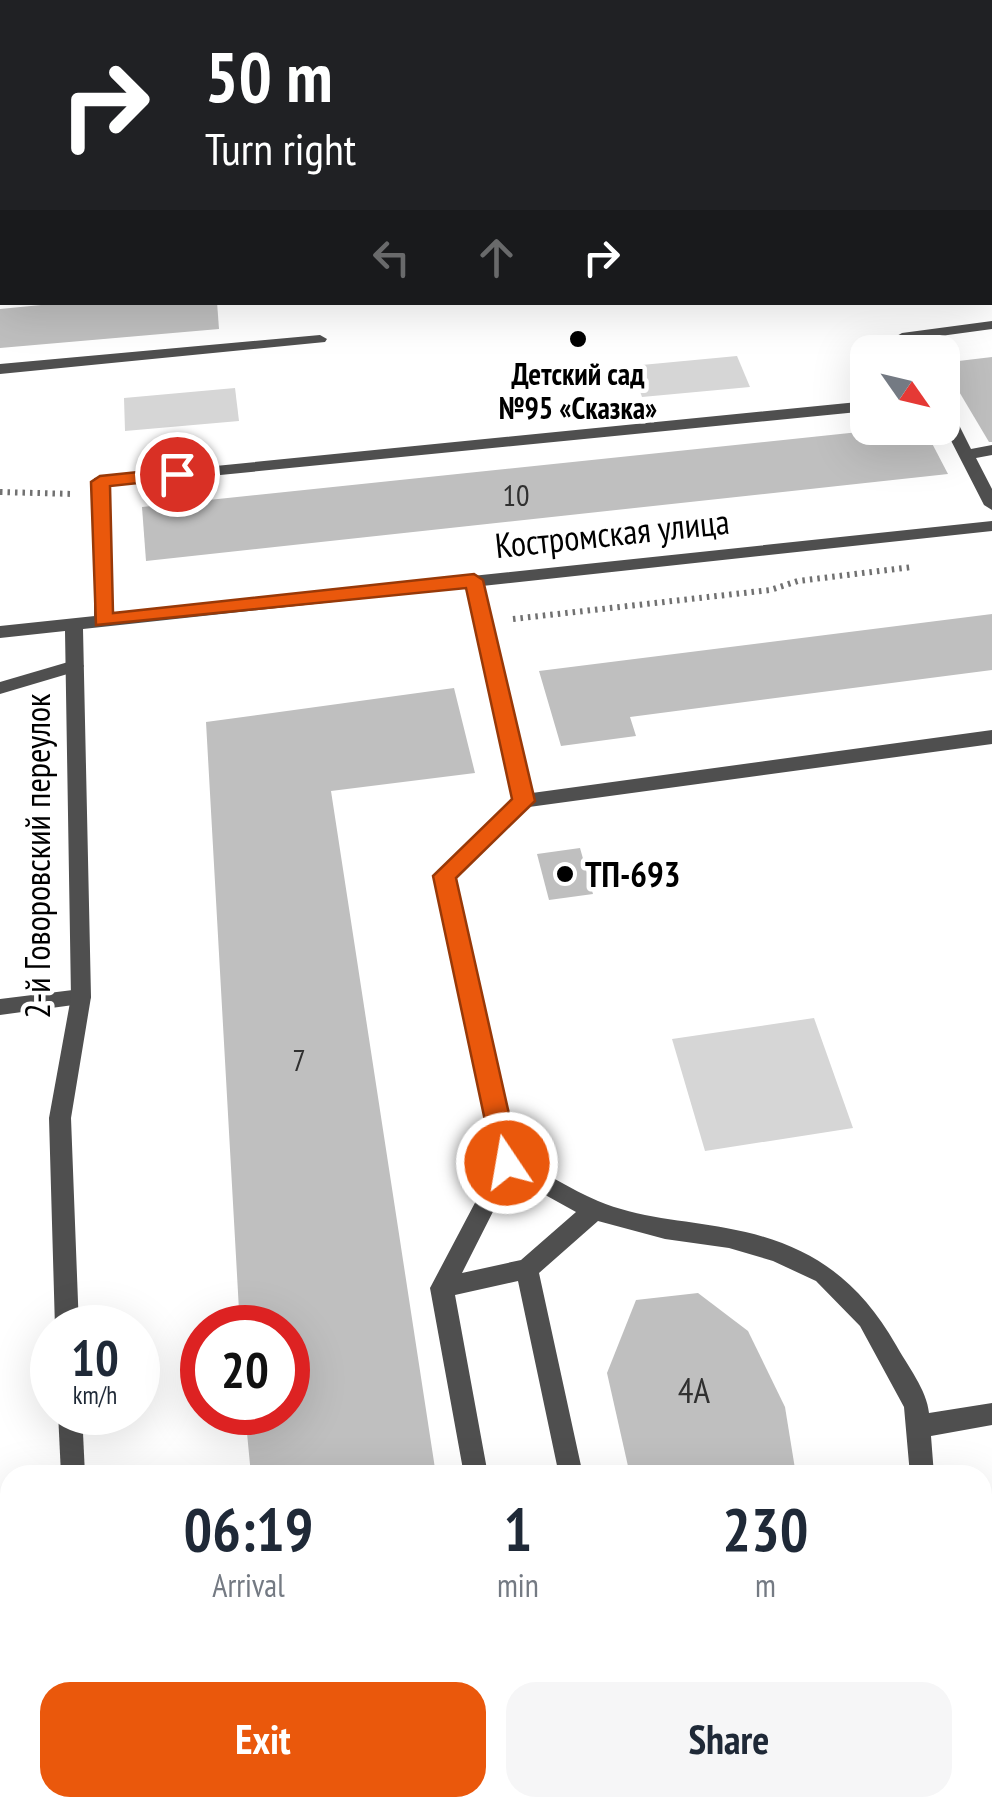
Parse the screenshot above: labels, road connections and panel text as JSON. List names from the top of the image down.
{
  "streets": {
    "street": ["Костромская улица", "2-й Говоровский переулок"]
  },
  "crossings": [
    ["Костромская улица", "2-й Говоровский переулок"]
  ],
  "places": ["Детский сад №95 «Сказка»", "ТП-693"],
  "house_numbers": ["10", "7", "4А"],
  "north": "bottom right",
  "page": {
    "turn": ["50 m", "Turn right"],
    "speed": "10 km/h",
    "limit": "20",
    "eta": [
      "06:19",
      "Arrival",
      "1",
      "min",
      "230",
      "m"
    ],
    "buttons": ["Exit", "Share"]
  }
}
